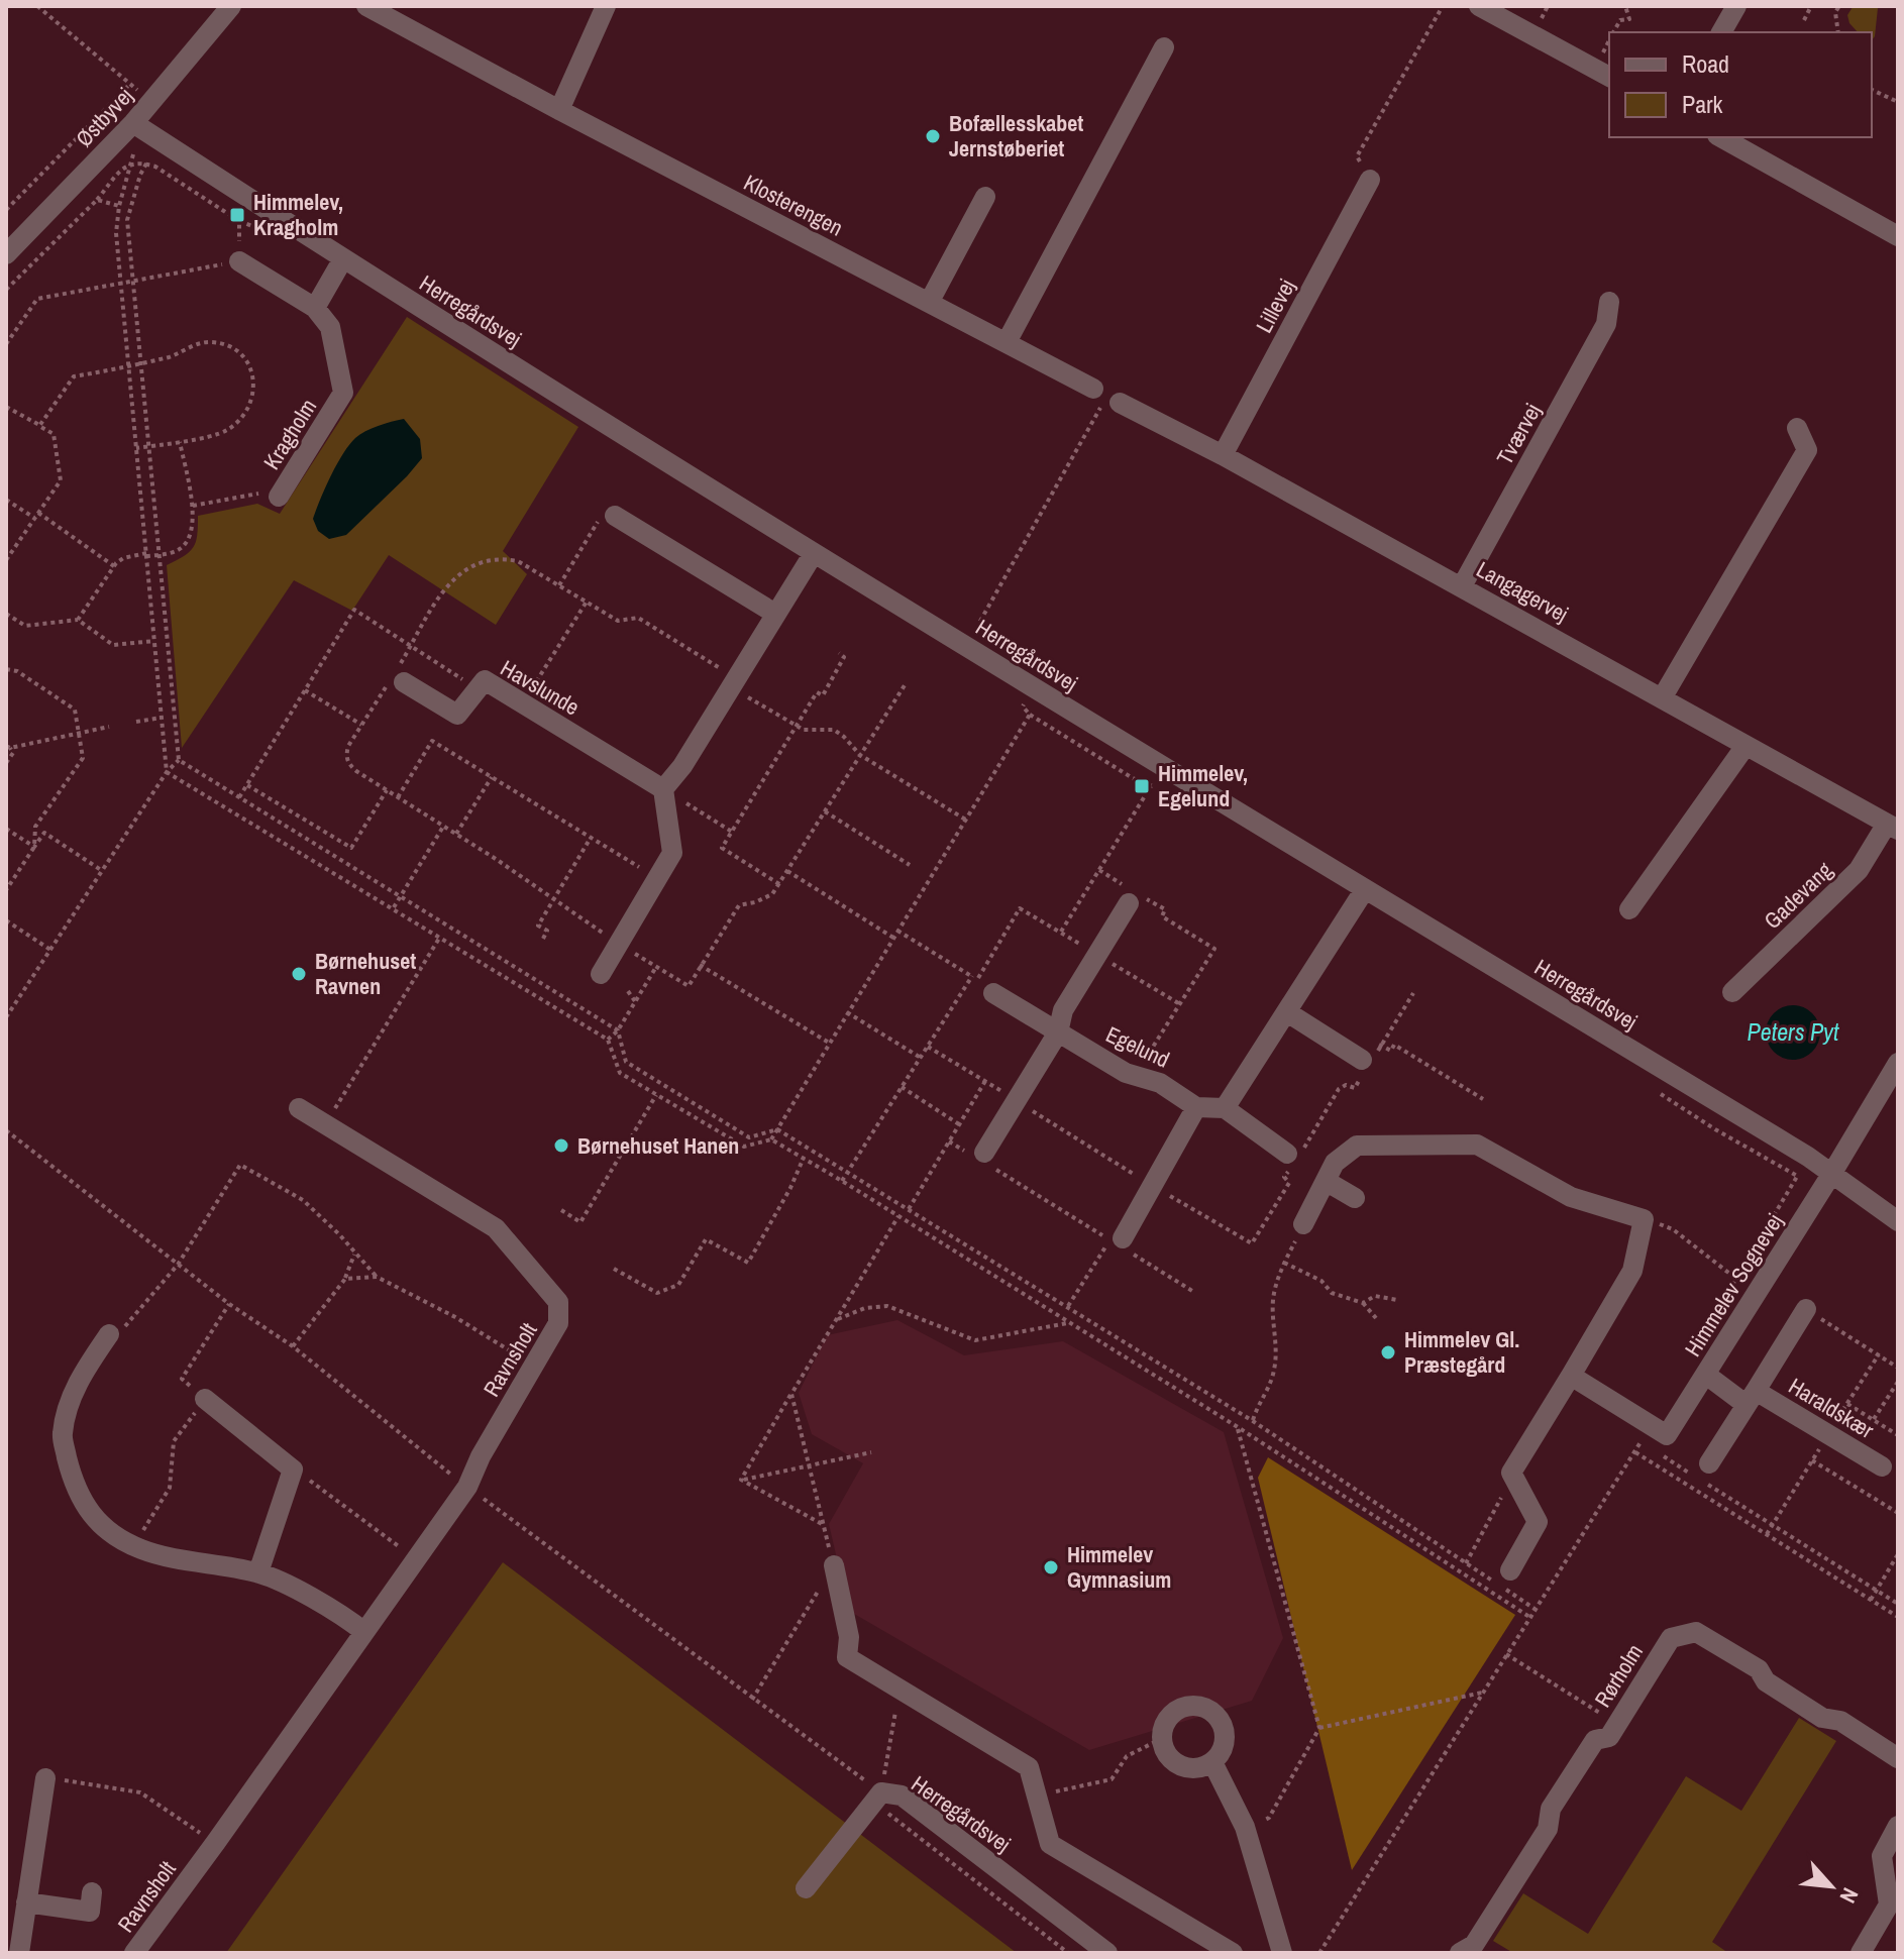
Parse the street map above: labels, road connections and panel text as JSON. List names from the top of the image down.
{
  "streets": {
    "street": [
      "Østbyvej",
      "Klosterengen",
      "Lillevej",
      "Herregårdsvej",
      "Kragholm",
      "Tværvej",
      "Langagervej",
      "Havslunde",
      "Gadevang",
      "Egelund",
      "Himmelev Sognevej",
      "Ravnsholt",
      "Haraldskær",
      "Rørholm"
    ]
  },
  "crossings": [
    ["Østbyvej", "Herregårdsvej"],
    ["Klosterengen", "Langagervej"],
    ["Lillevej", "Langagervej"],
    ["Herregårdsvej", "Himmelev Sognevej"],
    ["Tværvej", "Langagervej"],
    ["Langagervej", "Gadevang"],
    ["Himmelev Sognevej", "Haraldskær"]
  ],
  "water": ["Peters Pyt"],
  "places": {
    "other": [
      "Bofællesskabet Jernstøberiet",
      "Børnehuset Ravnen",
      "Børnehuset Hanen",
      "Himmelev Gl. Præstegård",
      "Himmelev Gymnasium"
    ],
    "transit": ["Himmelev, Kragholm", "Himmelev, Egelund"]
  },
  "legend": ["Road", "Park"],
  "north": "bottom right"
}
